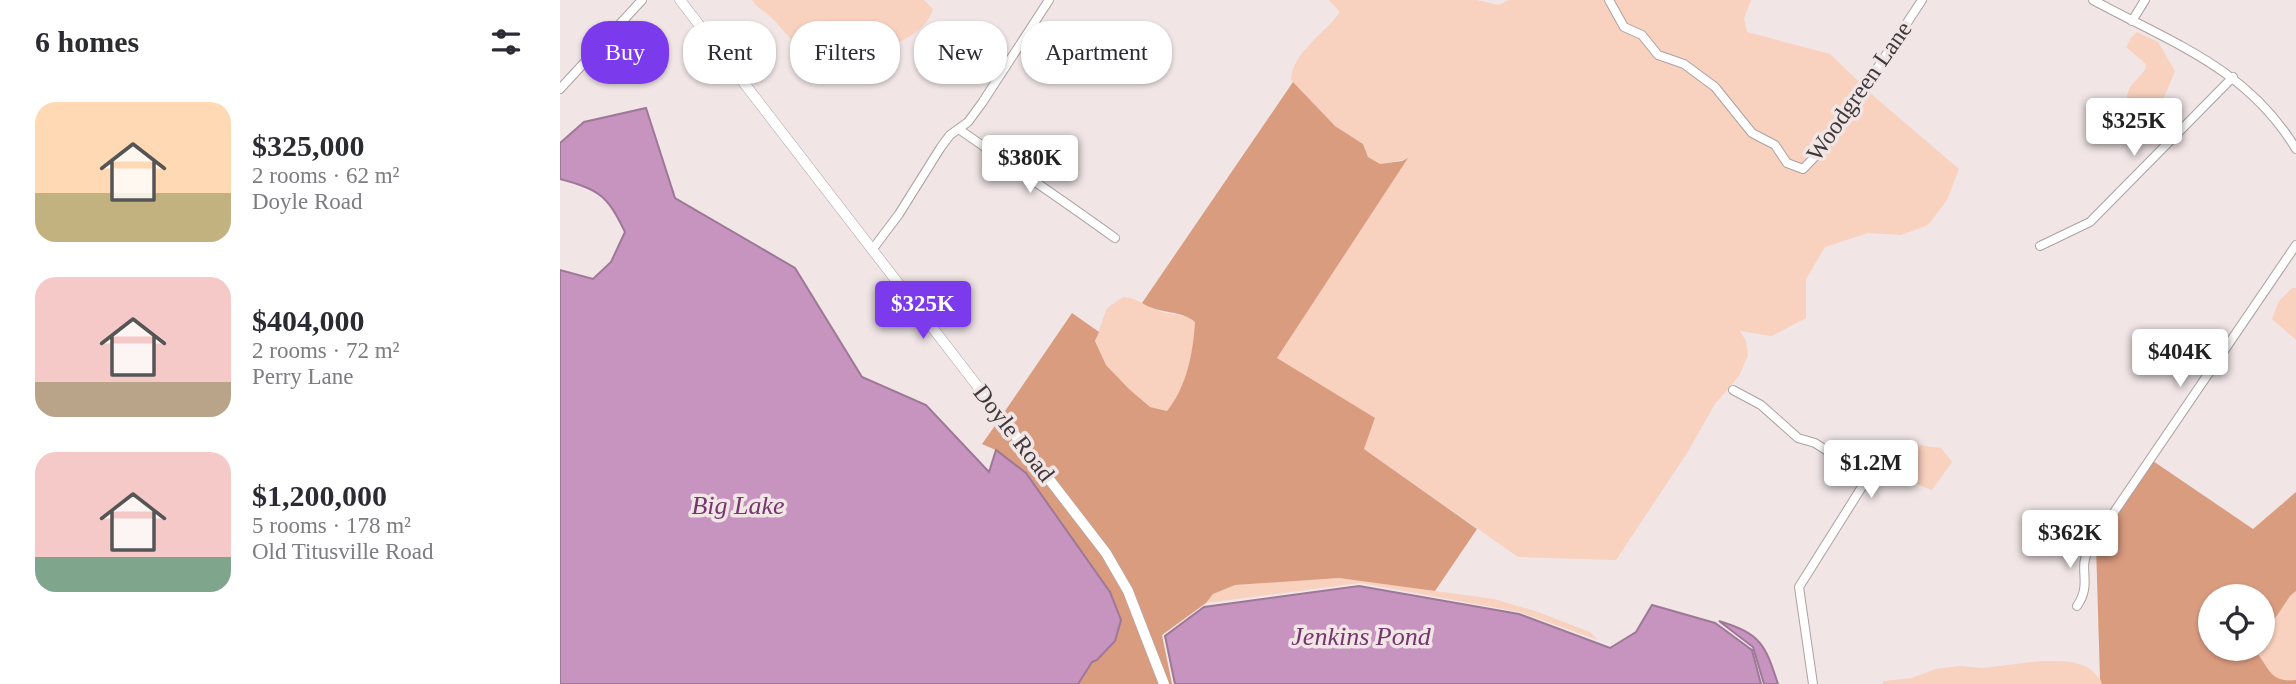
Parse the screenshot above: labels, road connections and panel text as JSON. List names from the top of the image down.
{
  "streets": {
    "main road": ["Doyle Road"],
    "street": ["Woodgreen Lane"]
  },
  "water": ["Big Lake", "Jenkins Pond"],
  "page": {
    "heading": "6 homes",
    "chip": [
      "Buy",
      "Rent",
      "Filters",
      "New",
      "Apartment"
    ],
    "list": [
      {
        "name": "$325,000",
        "note": "2 rooms · 62 m² · Doyle Road"
      },
      {
        "name": "$404,000",
        "note": "2 rooms · 72 m² · Perry Lane"
      },
      {
        "name": "$1,200,000",
        "note": "5 rooms · 178 m² · Old Titusville Road"
      }
    ],
    "price": [
      "$325K",
      "$380K",
      "$325K",
      "$404K",
      "$1.2M",
      "$362K"
    ]
  }
}
